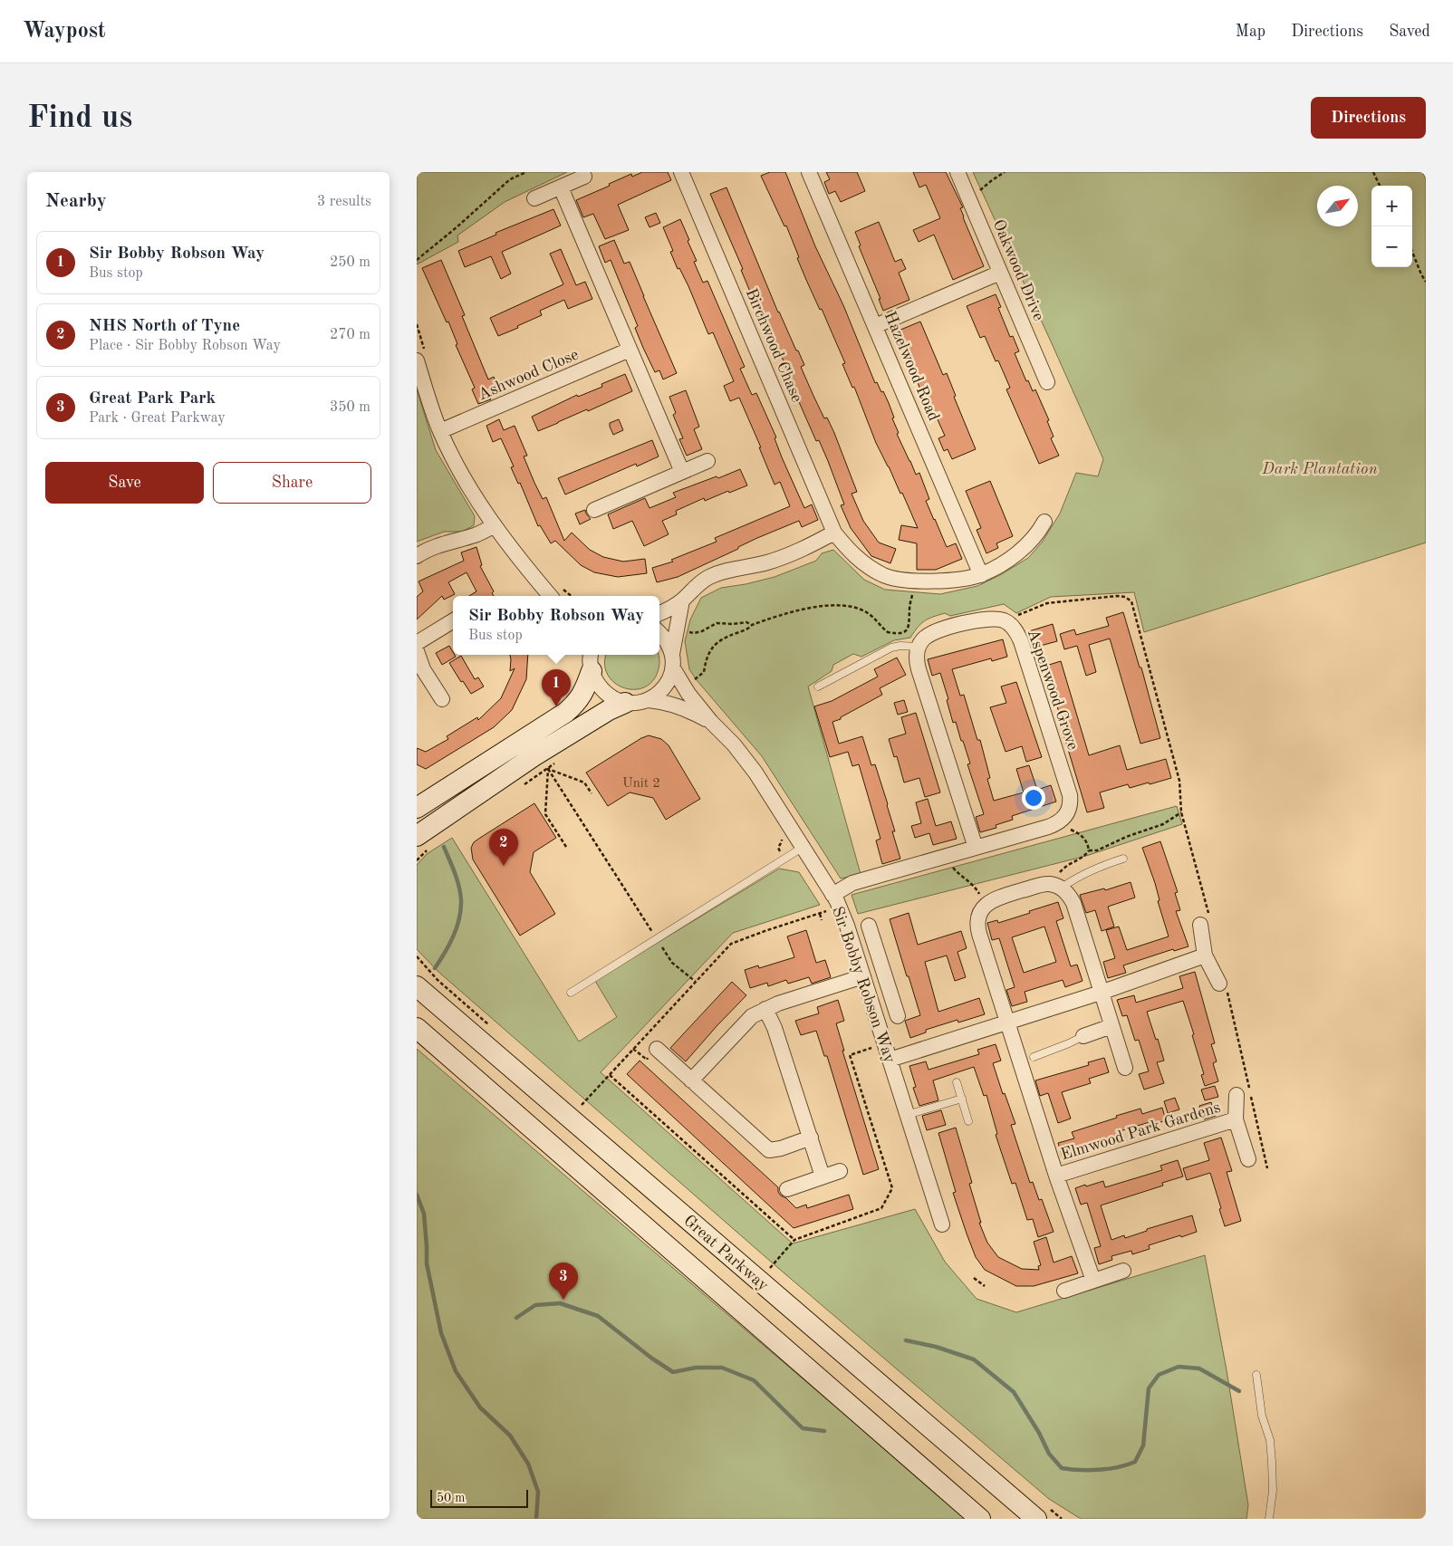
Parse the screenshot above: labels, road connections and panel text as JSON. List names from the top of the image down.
{
  "streets": {
    "street": [
      "Oakwood Drive",
      "Birchwood Chase",
      "Hazelwood Road",
      "Ashwood Close",
      "Aspenwood Grove",
      "Sir Bobby Robson Way",
      "Elmwood Park Gardens",
      "Great Parkway"
    ]
  },
  "parks": ["Dark Plantation"],
  "house_numbers": ["Unit 2"],
  "scale_bar": "50 m",
  "north": "top right",
  "page": {
    "header": "Waypost",
    "nav": ["Map", "Directions", "Saved"],
    "buttons": [
      "Directions",
      ["Save", "Share"]
    ],
    "title": "Find us",
    "heading": ["Nearby", "3 results"],
    "map_buttons": ["+", "−"],
    "list": [
      {
        "mark": "1",
        "name": "Sir Bobby Robson Way",
        "note": "Bus stop",
        "value": "250 m"
      },
      {
        "mark": "2",
        "name": "NHS North of Tyne",
        "note": "Place · Sir Bobby Robson Way",
        "value": "270 m"
      },
      {
        "mark": "3",
        "name": "Great Park Park",
        "note": "Park · Great Parkway",
        "value": "350 m"
      }
    ],
    "popup": ["Sir Bobby Robson Way", "Bus stop"],
    "pins": ["1", "2", "3"],
    "scale": "50 m"
  }
}
